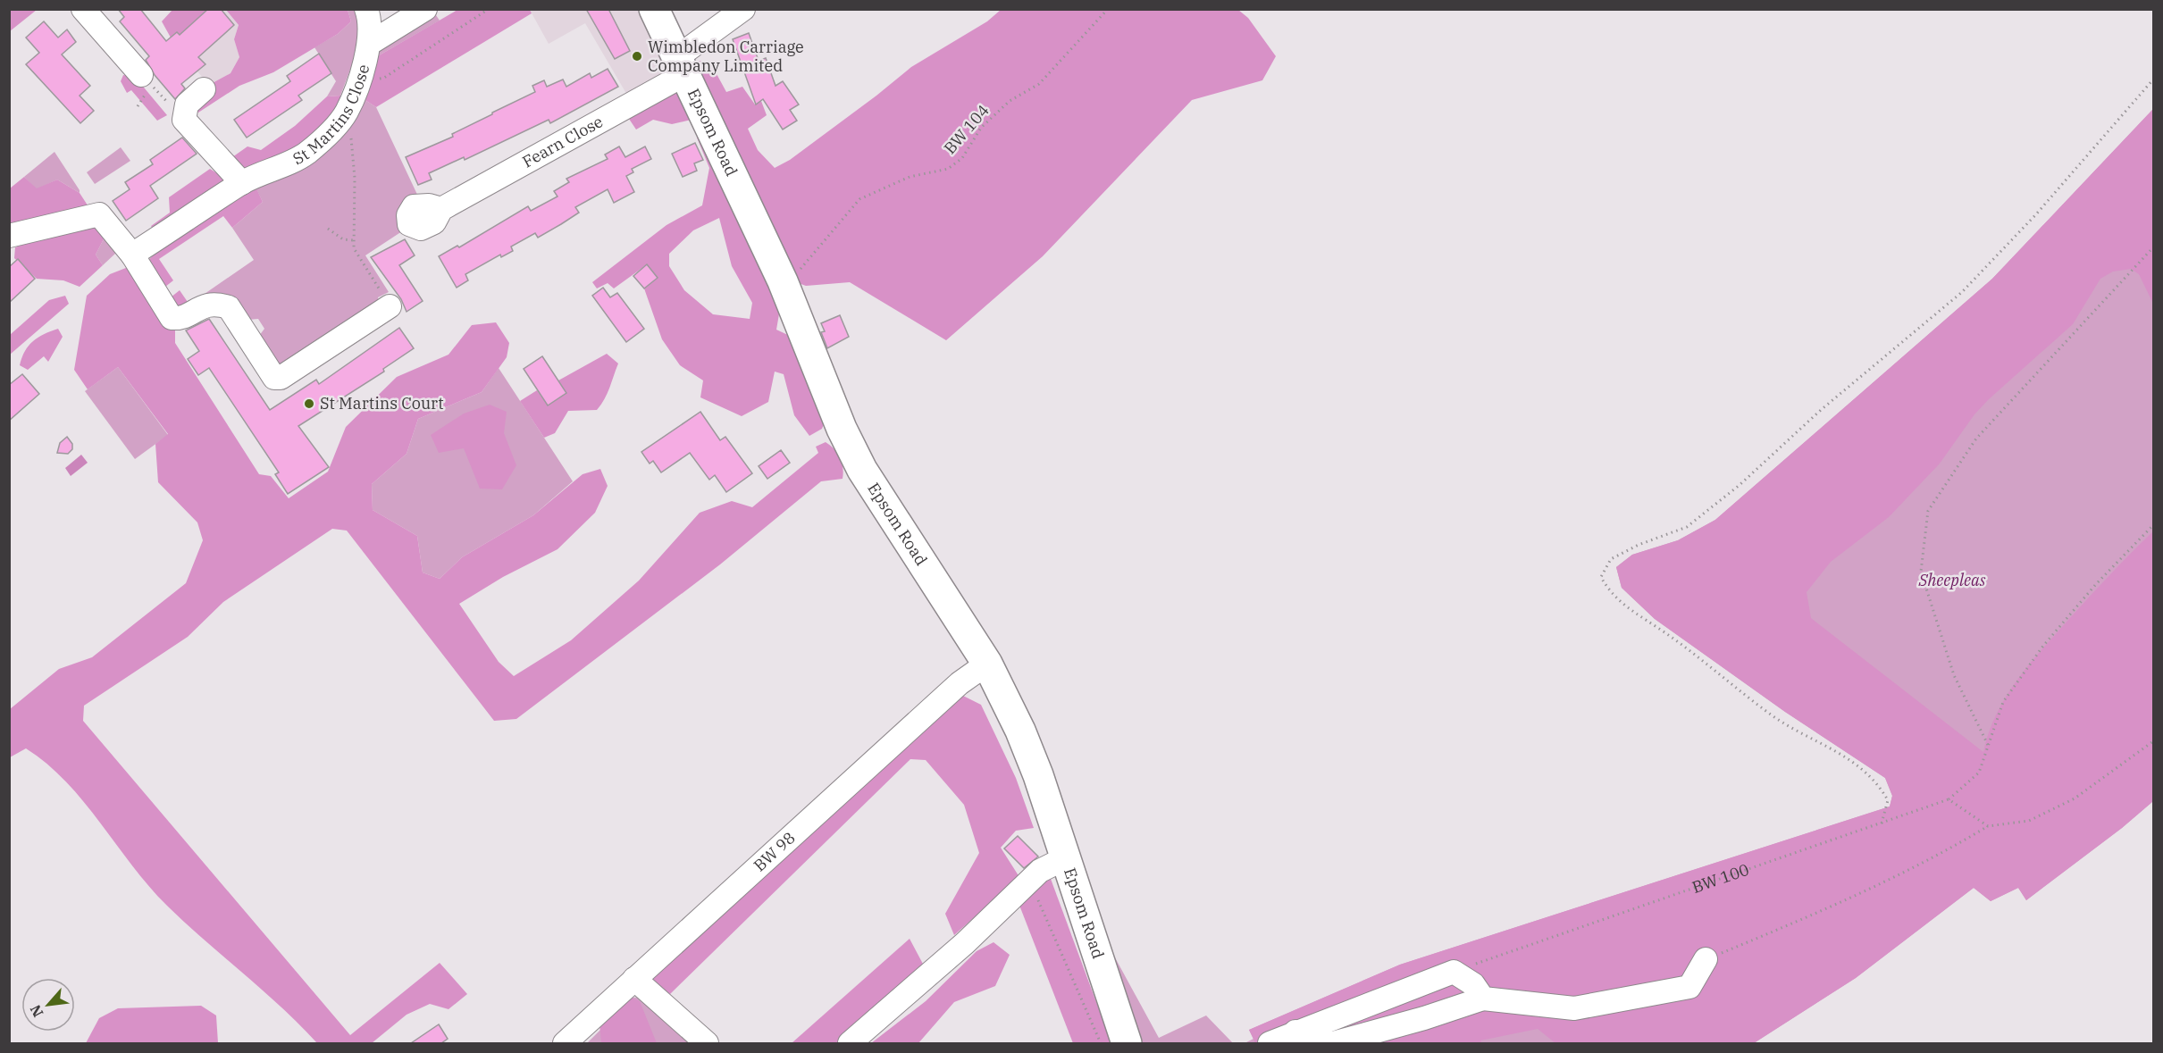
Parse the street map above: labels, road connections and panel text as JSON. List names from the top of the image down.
{
  "streets": {
    "main road": ["Epsom Road"],
    "street": ["St Martins Close", "Fearn Close", "BW 98"],
    "path": ["BW 104", "BW 100"]
  },
  "crossings": [
    ["BW 104", "Epsom Road"],
    ["Epsom Road", "Fearn Close"],
    ["Epsom Road", "BW 98"]
  ],
  "parks": ["Sheepleas"],
  "places": ["Wimbledon Carriage Company Limited", "St Martins Court"],
  "north": "bottom left"
}
